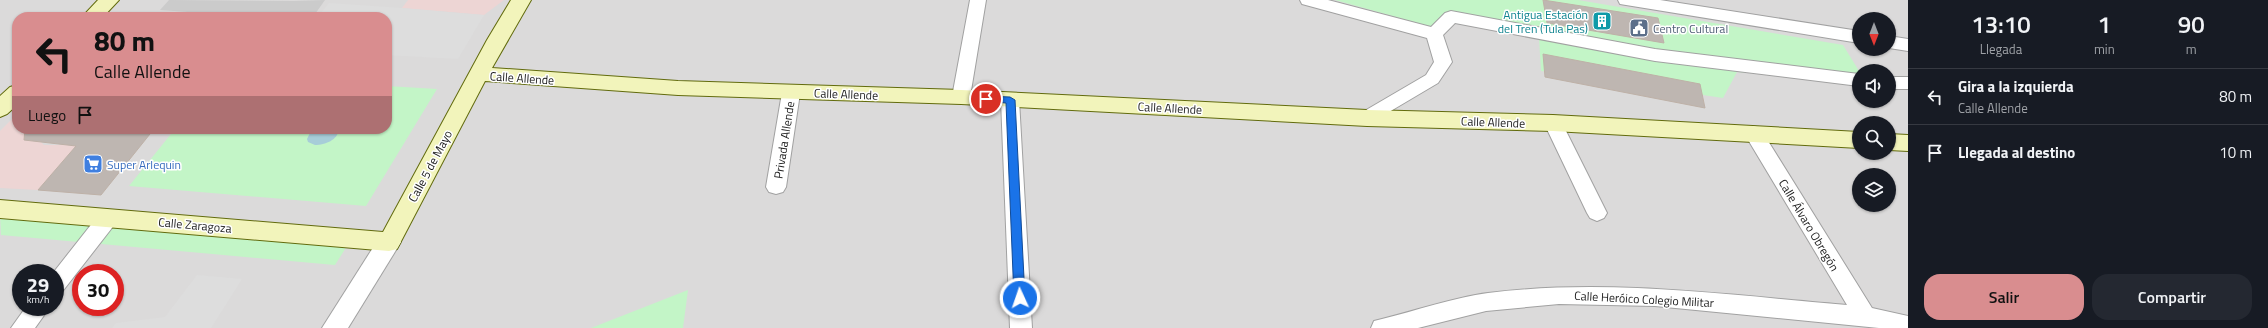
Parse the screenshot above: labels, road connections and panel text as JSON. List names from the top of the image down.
{
  "streets": {
    "main road": ["Calle Allende", "Calle 5 de Mayo", "Calle Zaragoza"],
    "street": ["Privada Allende", "Calle Álvaro Obregón", "Calle Heróico Colegio Militar"]
  },
  "crossings": [
    ["Calle Allende", "Privada Allende"],
    ["Calle Allende", "Calle 5 de Mayo"],
    ["Calle Allende", "Calle Álvaro Obregón"],
    ["Calle 5 de Mayo", "Calle Zaragoza"],
    ["Calle Álvaro Obregón", "Calle Heróico Colegio Militar"]
  ],
  "places": {
    "building": ["Antigua Estación del Tren (Tula Pas)"],
    "public building": ["Centro Cultural"],
    "supermarket": ["Super Arlequin"]
  },
  "north": "bottom",
  "page": {
    "eta": [
      "13:10",
      "Llegada",
      "1",
      "min",
      "90",
      "m"
    ],
    "turn": ["80 m", "Calle Allende"],
    "list": [
      {
        "name": "Gira a la izquierda",
        "note": "Calle Allende",
        "value": "80 m"
      },
      {
        "name": "Llegada al destino",
        "value": "10 m"
      }
    ],
    "then": "Luego",
    "speed": "29 km/h",
    "limit": "30",
    "buttons": ["Salir", "Compartir"]
  }
}
